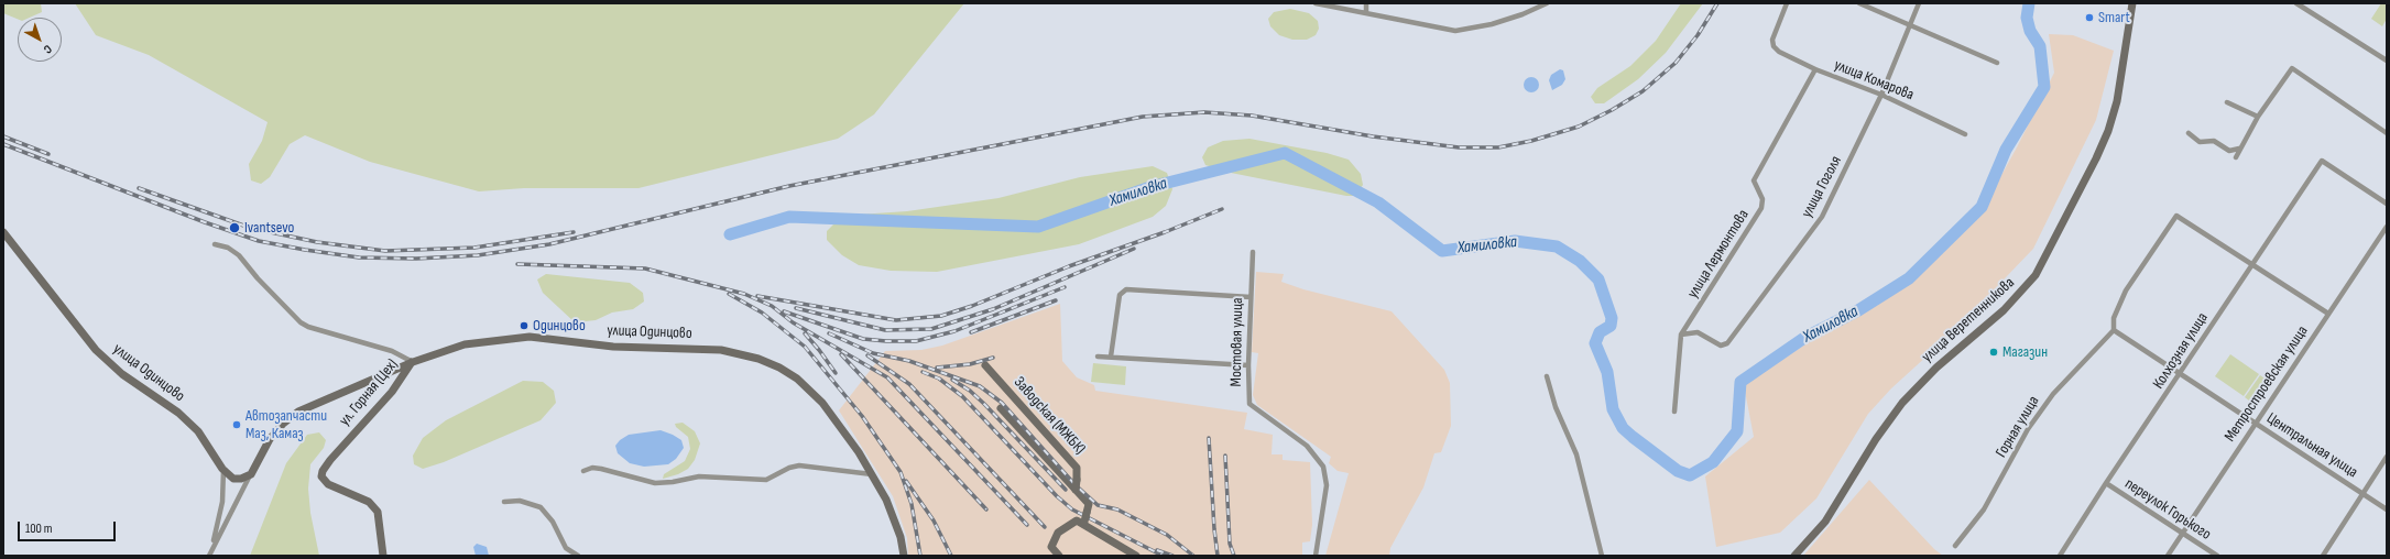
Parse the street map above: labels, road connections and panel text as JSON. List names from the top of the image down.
{
  "streets": {
    "street": [
      "улица Комарова",
      "улица Гоголя",
      "улица Лермонтова",
      "улица Веретенникова",
      "улица Одинцово",
      "Мостовая улица",
      "Колхозная улица",
      "Метростроевская улица",
      "ул. Горная (Цех)",
      "Заводская (МЖБК)",
      "Горная улица",
      "Центральная улица",
      "переулок Горького"
    ]
  },
  "crossings": [
    ["улица Комарова", "улица Гоголя"],
    ["улица Комарова", "улица Лермонтова"],
    ["улица Гоголя", "улица Лермонтова"],
    ["улица Одинцово", "ул. Горная (Цех)"],
    ["Колхозная улица", "Центральная улица"],
    ["Колхозная улица", "переулок Горького"],
    ["Метростроевская улица", "Центральная улица"],
    ["Метростроевская улица", "переулок Горького"],
    ["Горная улица", "Центральная улица"]
  ],
  "water": ["Хамиловка"],
  "places": [
    "Smart",
    "Ivantsevo",
    "Одинцово",
    "Магазин",
    "Автозапчасти Маз, Камаз"
  ],
  "scale_bar": "100 m",
  "north": "bottom right"
}
